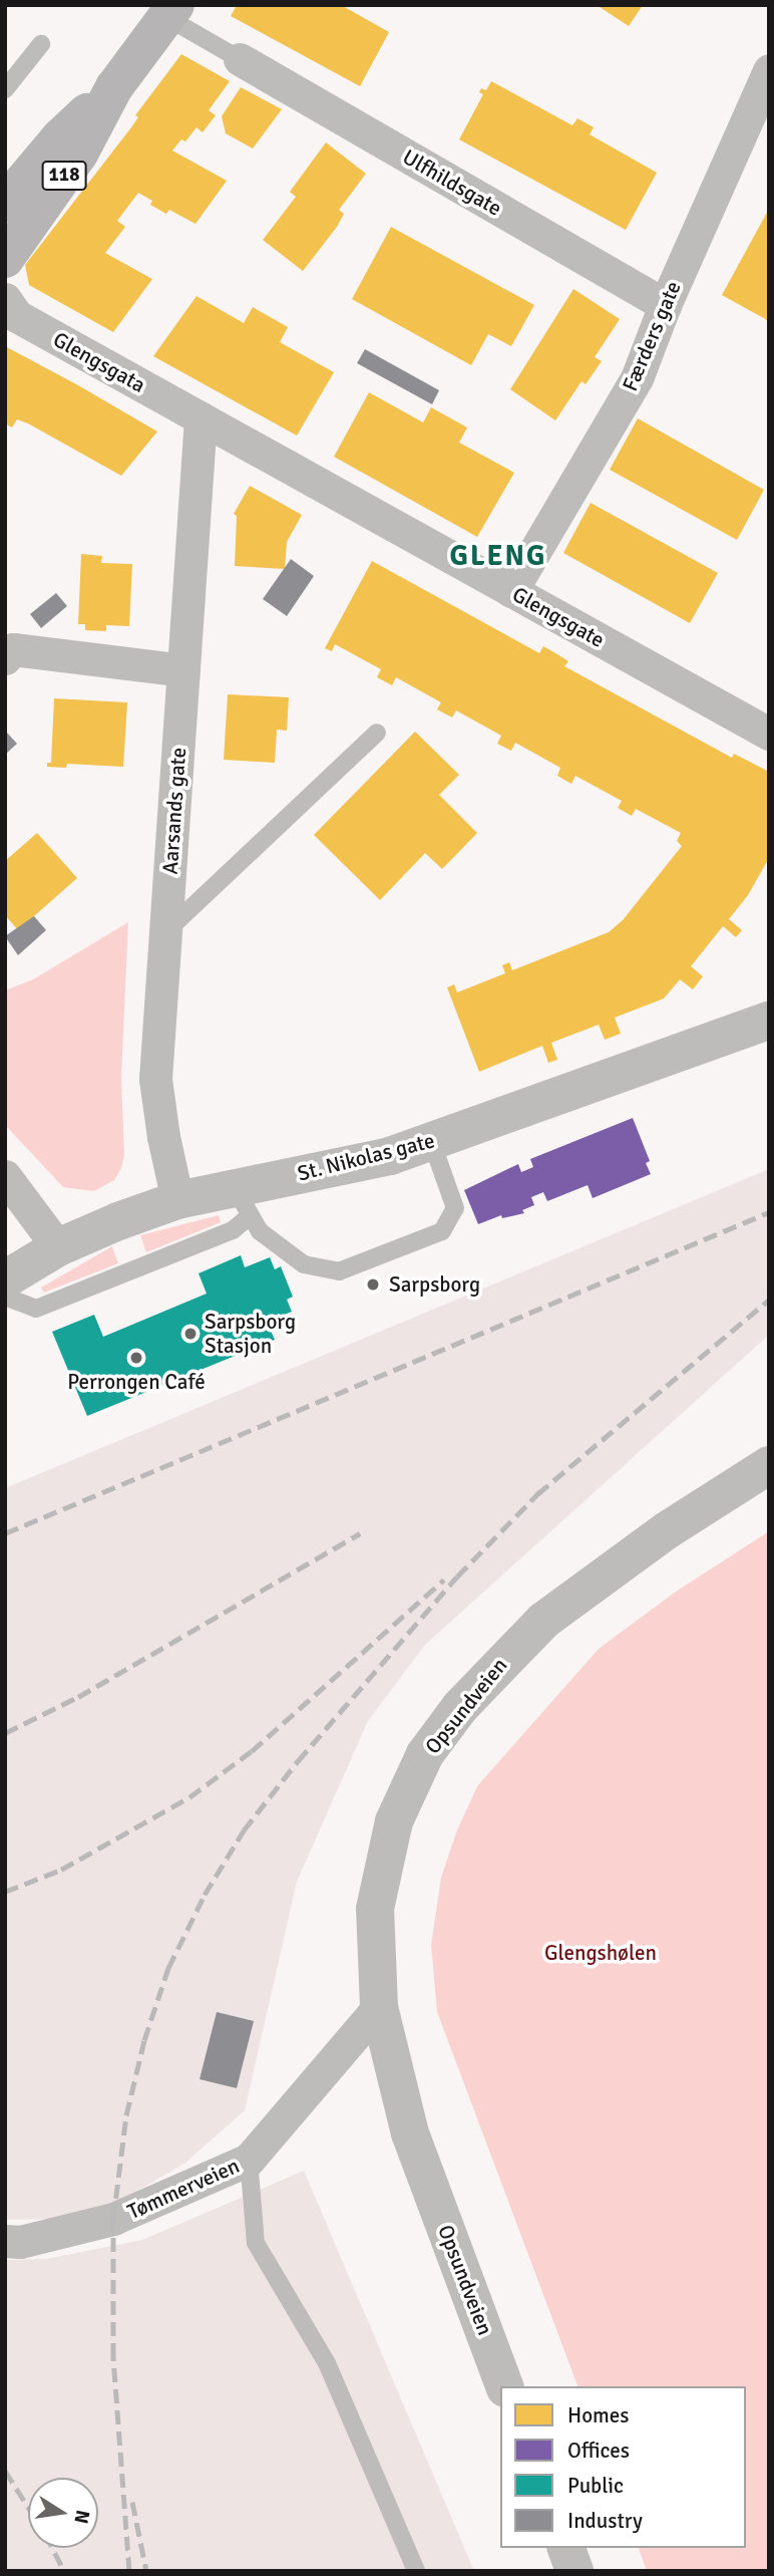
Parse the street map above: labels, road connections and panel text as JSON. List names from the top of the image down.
{
  "streets": {
    "main road": ["118"],
    "street": [
      "Ulfhildsgate",
      "Færders gate",
      "Glengsgata",
      "Glengsgate",
      "Aarsands gate",
      "St. Nikolas gate",
      "Opsundveien",
      "Tømmerveien"
    ]
  },
  "crossings": [
    ["Ulfhildsgate", "Færders gate"],
    ["Færders gate", "Glengsgate"],
    ["Glengsgata", "Glengsgate"],
    ["Glengsgata", "Aarsands gate"],
    ["Glengsgate", "Aarsands gate"],
    ["Aarsands gate", "St. Nikolas gate"],
    ["Opsundveien", "Tømmerveien"]
  ],
  "districts": ["GLENG"],
  "parks": ["Glengshølen"],
  "places": ["Sarpsborg", "Sarpsborg Stasjon", "Perrongen Café"],
  "legend": [
    "Homes",
    "Offices",
    "Public",
    "Industry"
  ],
  "north": "right"
}
